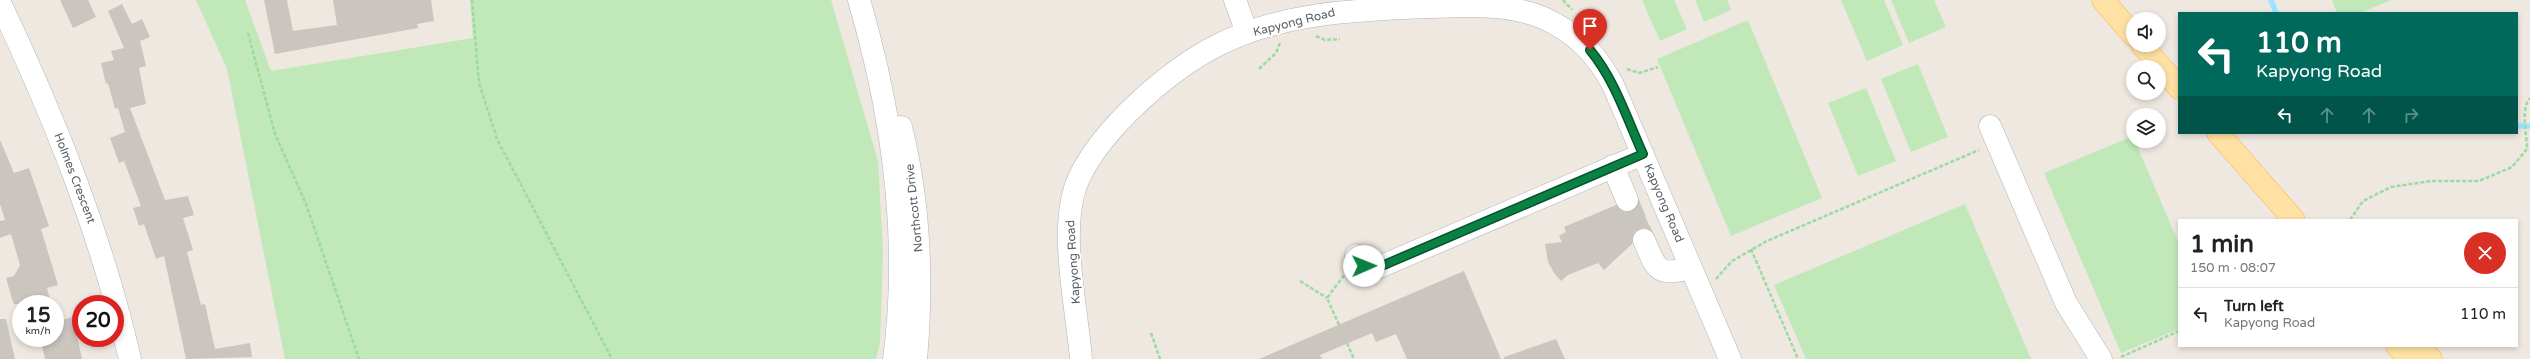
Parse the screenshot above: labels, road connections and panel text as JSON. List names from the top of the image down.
{
  "streets": {
    "street": ["Kapyong Road", "Holmes Crescent", "Northcott Drive"]
  },
  "page": {
    "turn": ["110 m", "Kapyong Road"],
    "heading": ["1 min", "150 m · 08:07"],
    "list": [
      {
        "name": "Turn left",
        "note": "Kapyong Road",
        "value": "110 m"
      }
    ],
    "speed": "15 km/h",
    "limit": "20"
  }
}
